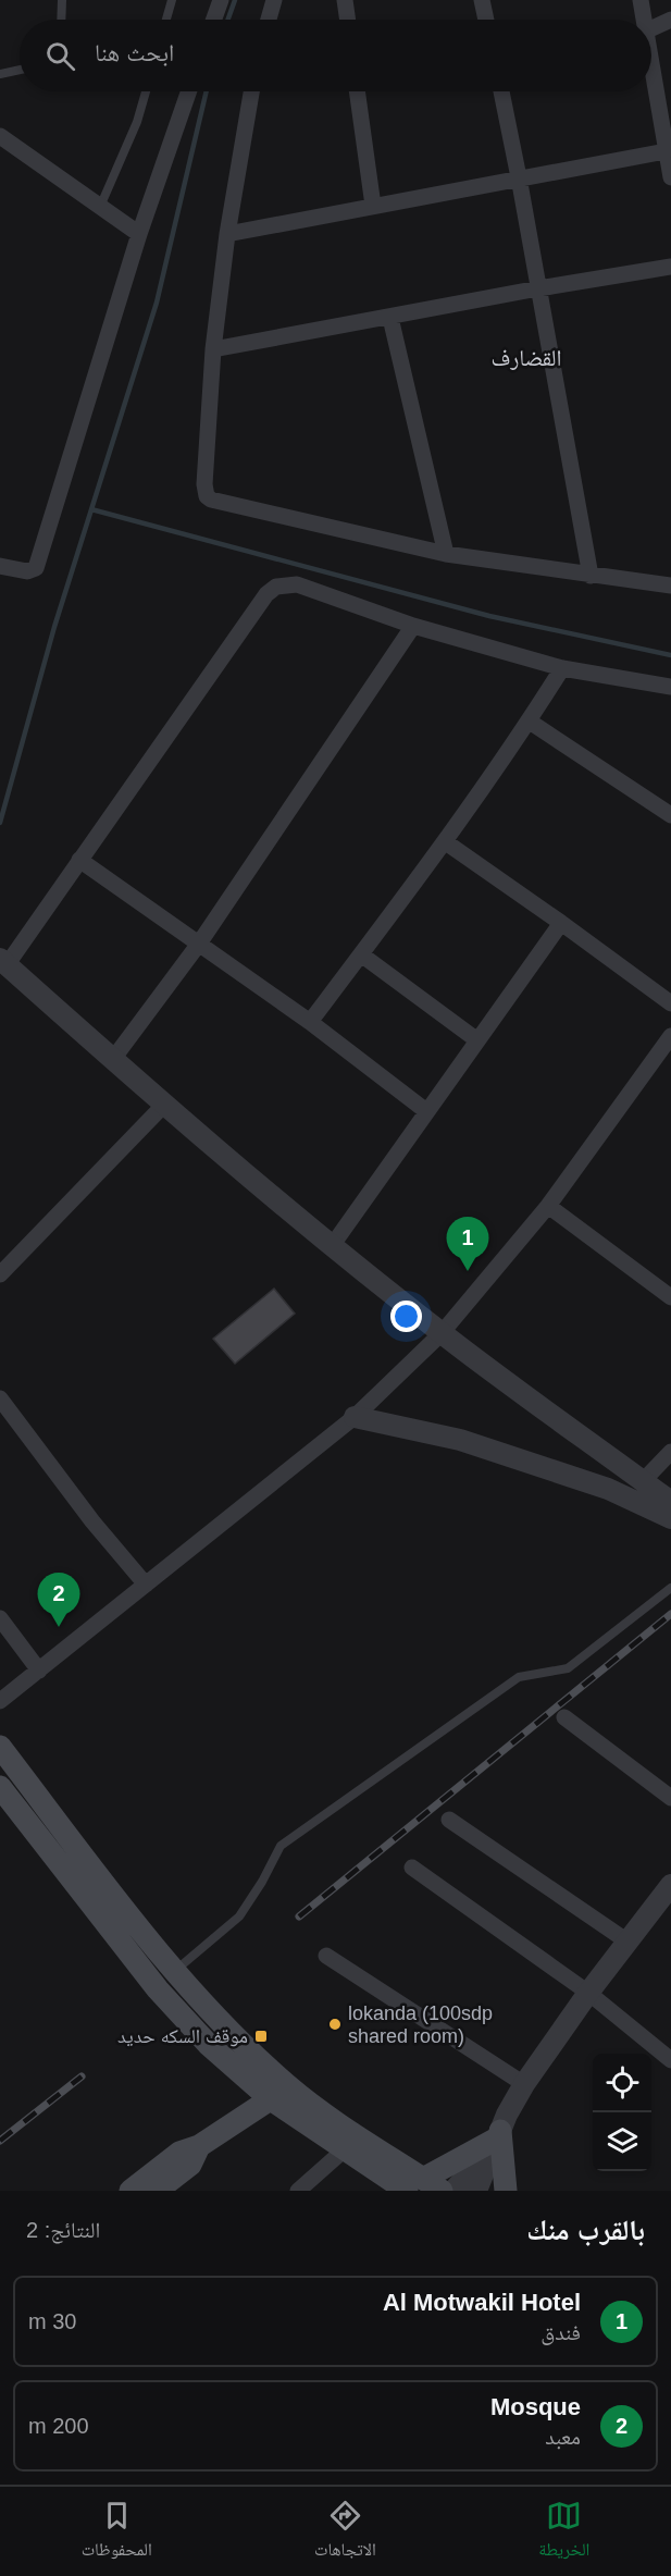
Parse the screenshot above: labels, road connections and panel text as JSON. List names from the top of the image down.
{
  "districts": ["القضارف"],
  "places": {
    "other": ["lokanda (100sdp shared room)"],
    "transit": ["موقف السكه حديد"]
  },
  "page": {
    "search": "ابحث هنا",
    "pins": ["1", "2"],
    "heading": ["بالقرب منك", "النتائج: 2"],
    "list": [
      {
        "mark": "1",
        "name": "Al Motwakil Hotel",
        "note": "فندق",
        "value": "30 m"
      },
      {
        "mark": "2",
        "name": "Mosque",
        "note": "معبد",
        "value": "200 m"
      }
    ],
    "nav": ["الخريطة", "الاتجاهات", "المحفوظات"]
  }
}
